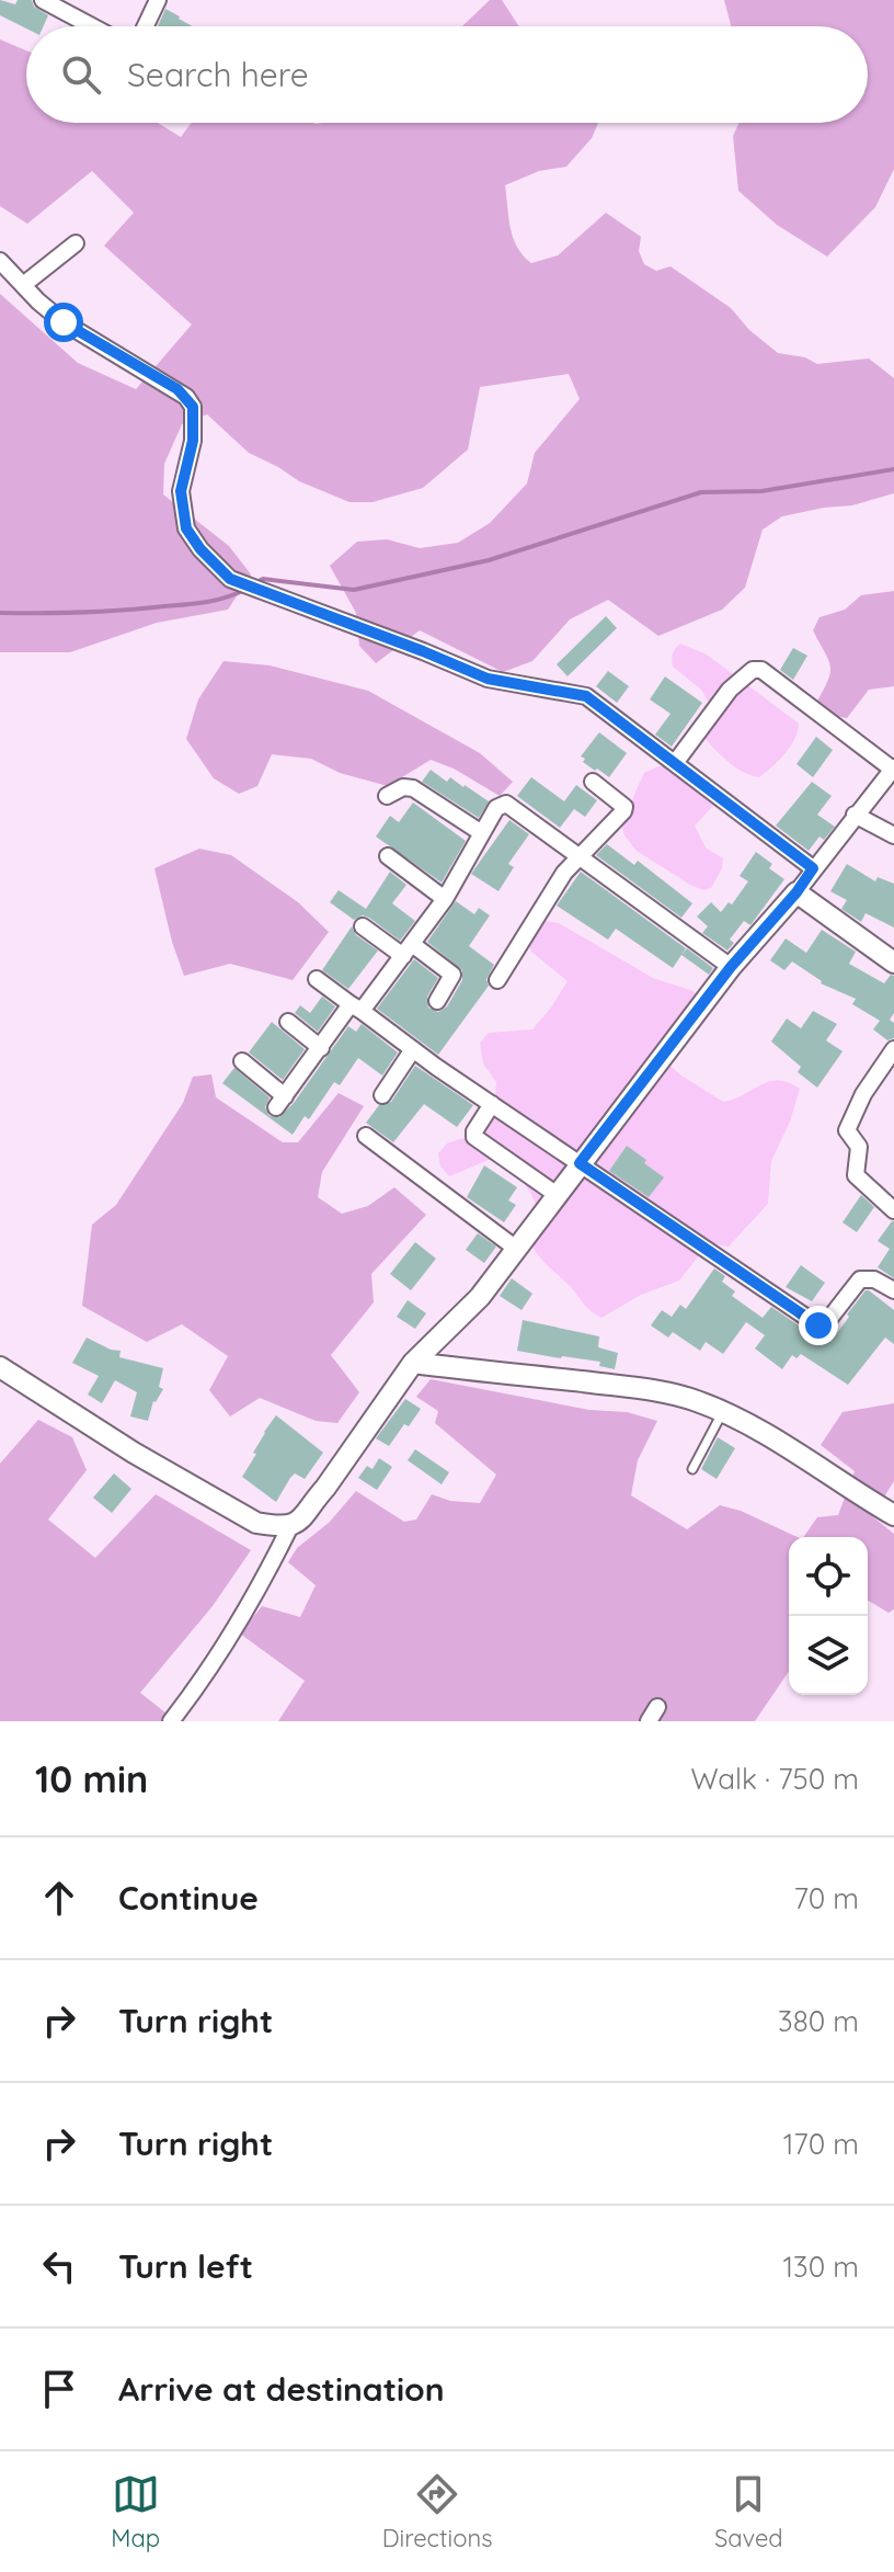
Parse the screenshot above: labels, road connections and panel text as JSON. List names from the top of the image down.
{
  "page": {
    "search": "Search here",
    "heading": ["10 min", "Walk · 750 m"],
    "list": [
      ["Continue", "70 m"],
      ["Turn right", "380 m"],
      ["Turn right", "170 m"],
      ["Turn left", "130 m"],
      "Arrive at destination"
    ],
    "nav": ["Map", "Directions", "Saved"]
  }
}
